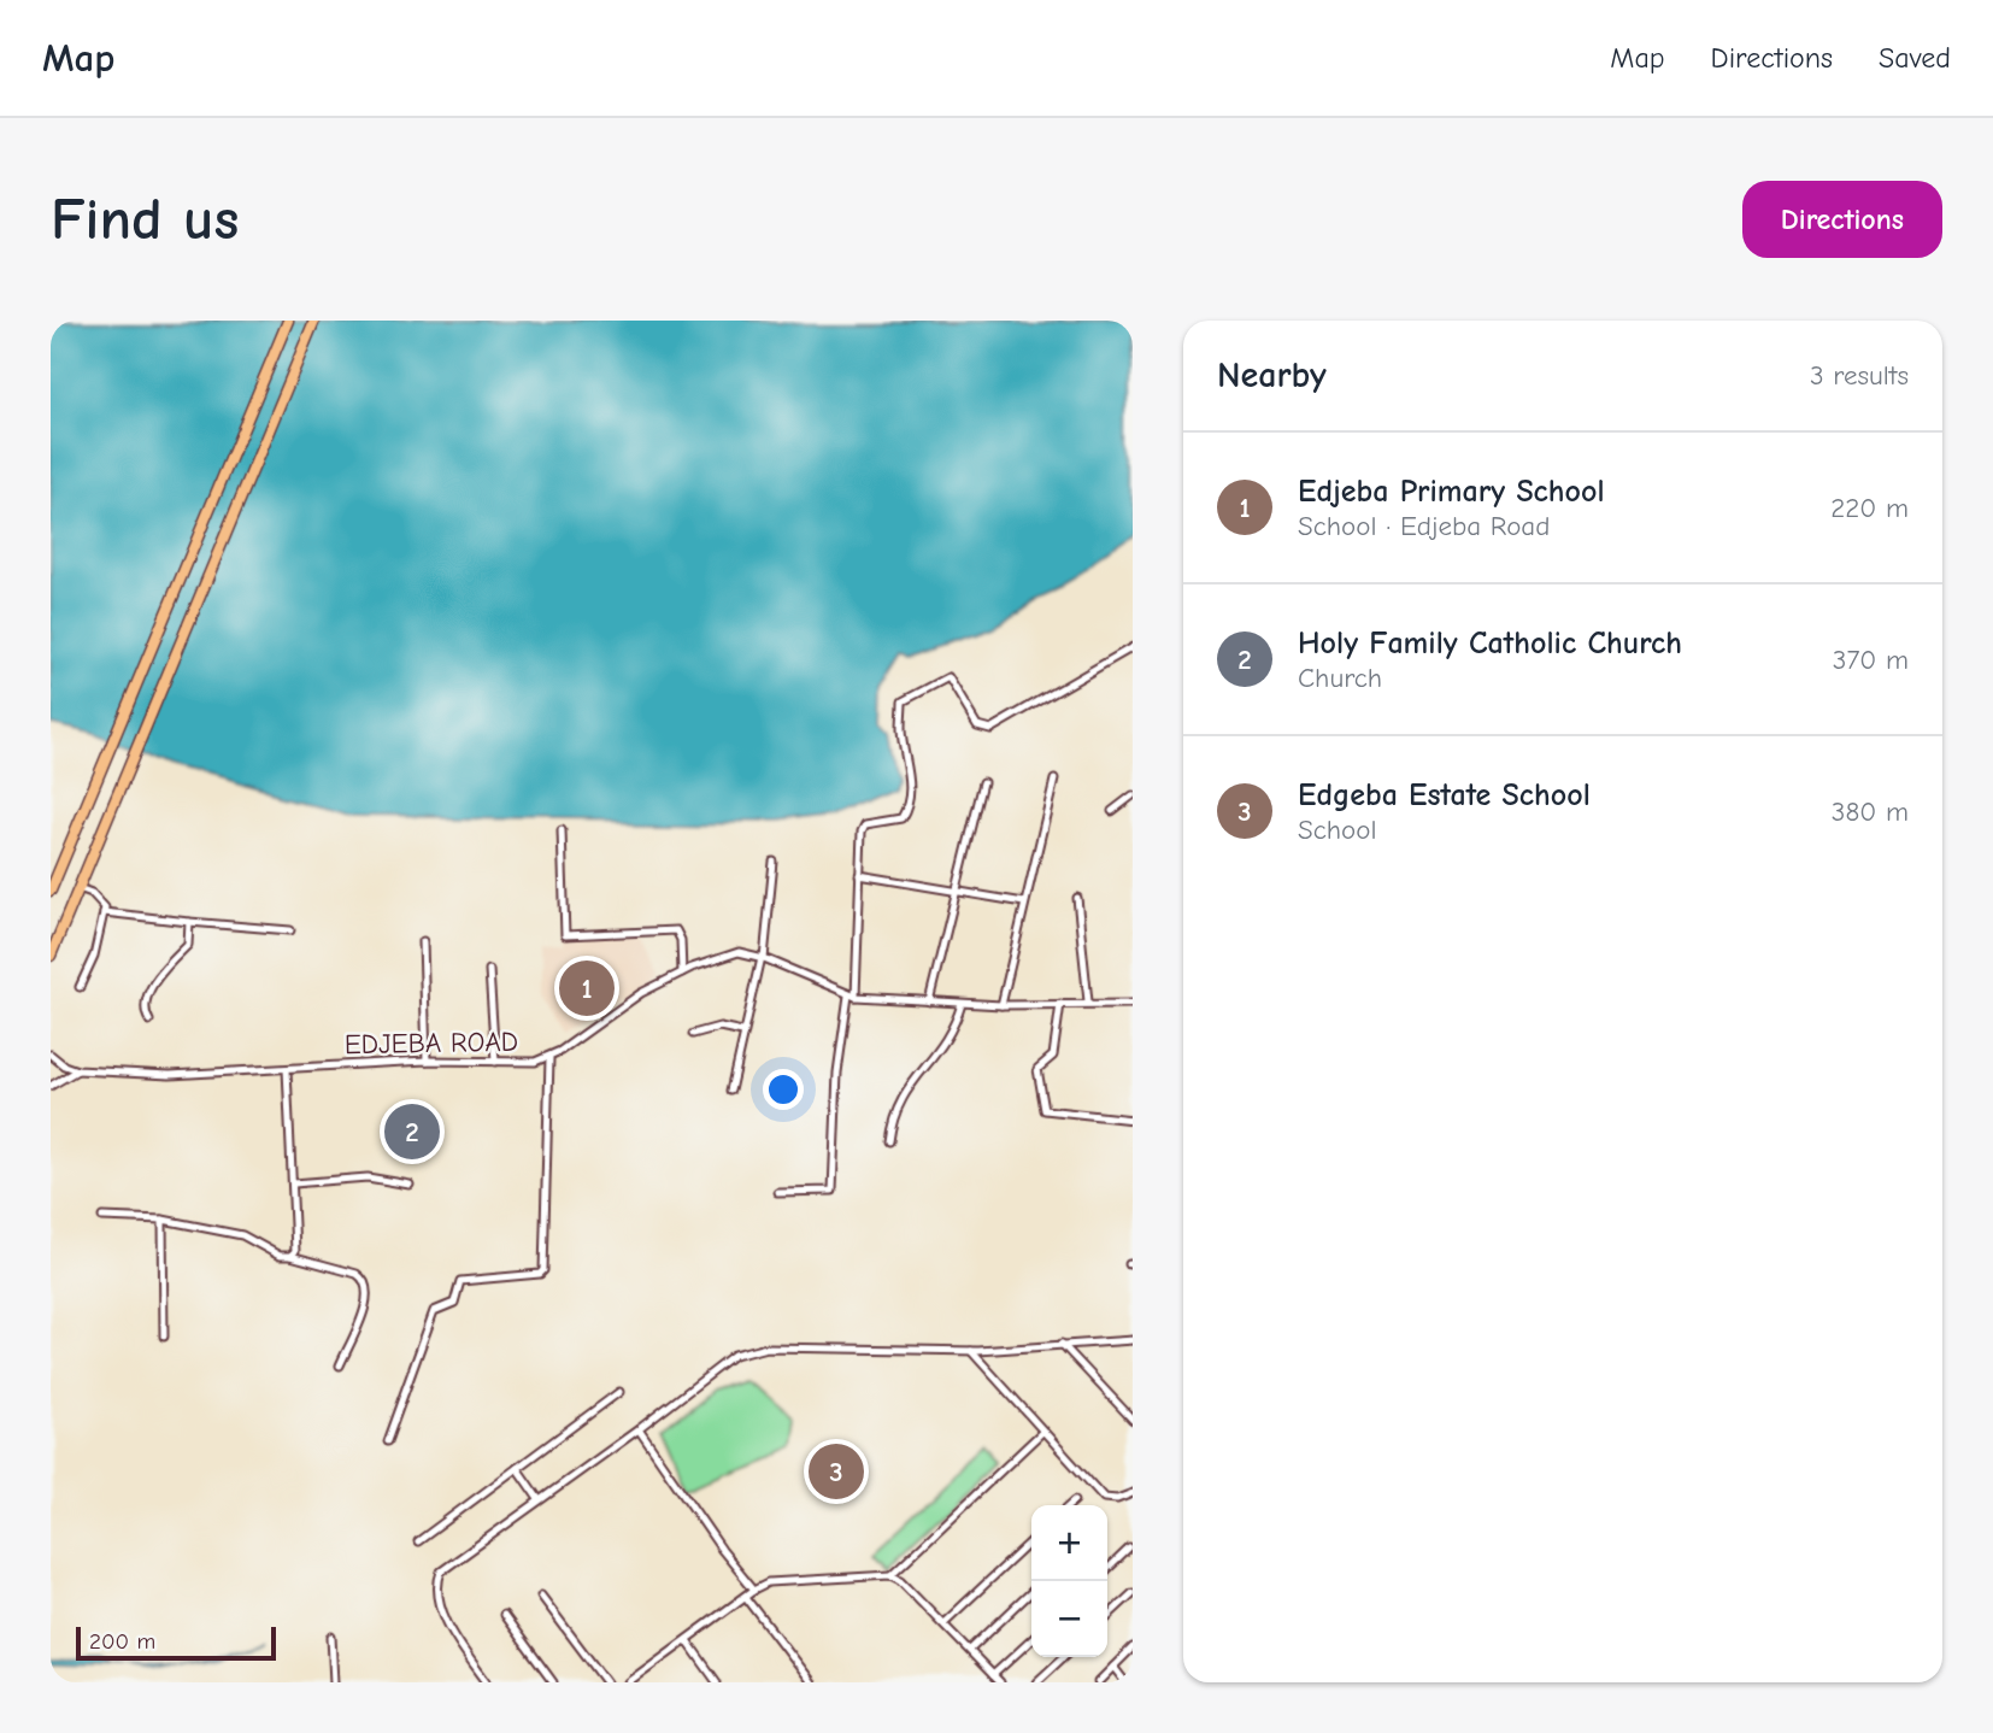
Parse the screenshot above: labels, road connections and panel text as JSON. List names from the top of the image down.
{
  "streets": {
    "street": ["EDJEBA ROAD"]
  },
  "scale_bar": "200 m",
  "page": {
    "header": "Map",
    "nav": ["Map", "Directions", "Saved"],
    "buttons": "Directions",
    "title": "Find us",
    "heading": ["Nearby", "3 results"],
    "list": [
      {
        "mark": "1",
        "name": "Edjeba Primary School",
        "note": "School · Edjeba Road",
        "value": "220 m"
      },
      {
        "mark": "2",
        "name": "Holy Family Catholic Church",
        "note": "Church",
        "value": "370 m"
      },
      {
        "mark": "3",
        "name": "Edgeba Estate School",
        "note": "School",
        "value": "380 m"
      }
    ],
    "pins": ["1", "2", "3"],
    "map_buttons": ["+", "−"],
    "scale": "200 m"
  }
}
